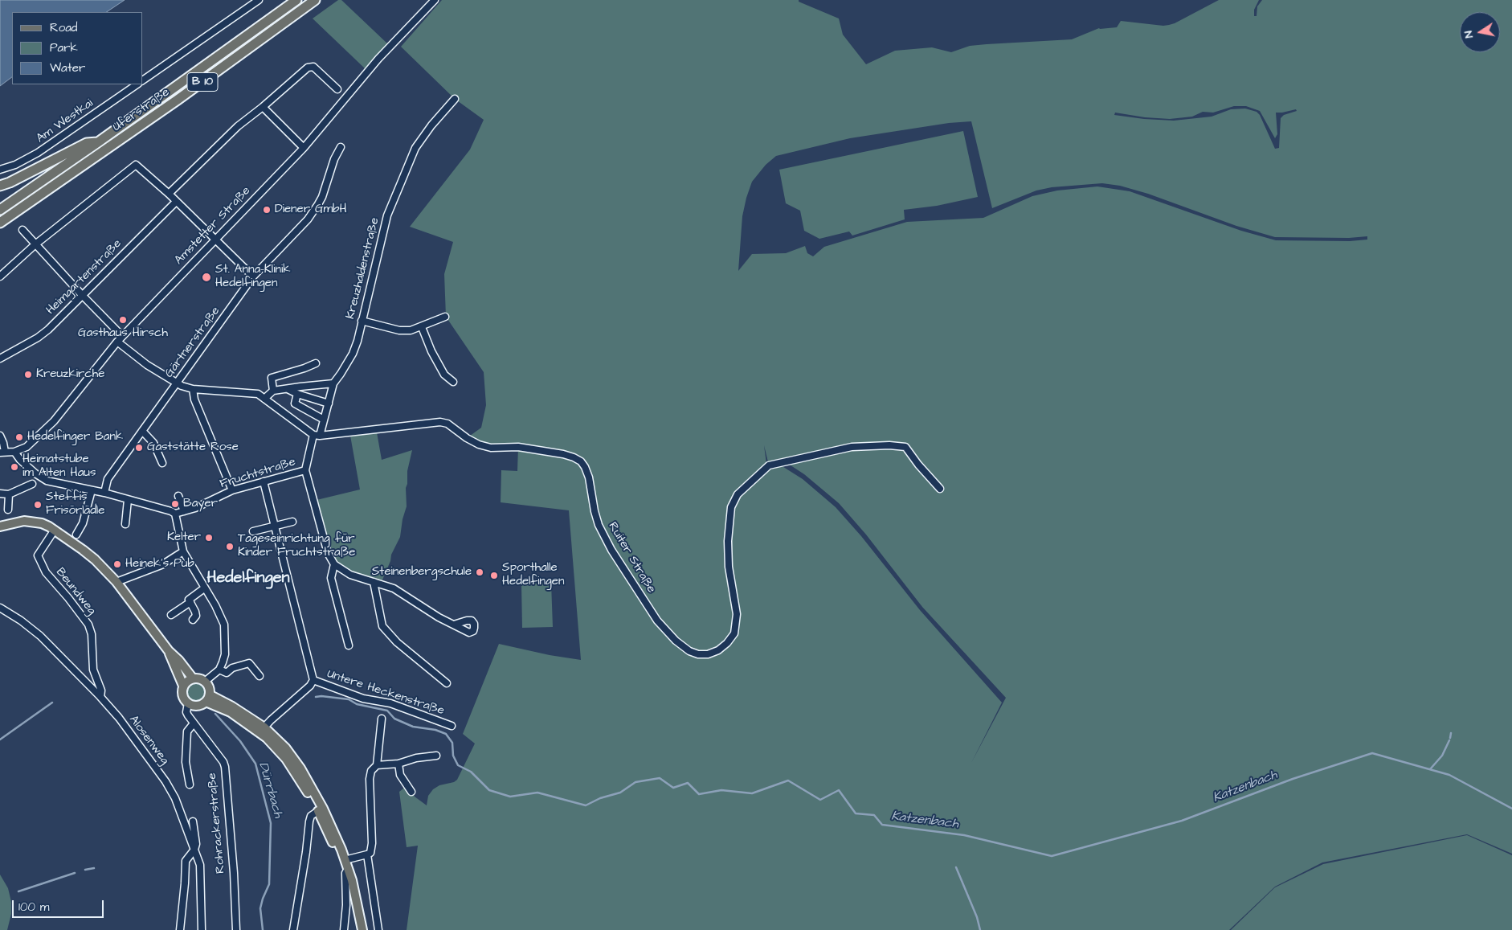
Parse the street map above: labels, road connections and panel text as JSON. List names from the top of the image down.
{
  "streets": {
    "highway": ["B 10", "Uferstraße"],
    "street": [
      "Am Westkai",
      "Amstetter Straße",
      "Kreuzhaldenstraße",
      "Heimgartenstraße",
      "Gärtnerstraße",
      "Fruchtstraße",
      "Ruiter Straße",
      "Beundweg",
      "Untere Heckenstraße",
      "Alosenweg",
      "Rohrackerstraße"
    ]
  },
  "crossings": [
    ["B 10", "Uferstraße"],
    ["Kreuzhaldenstraße", "Fruchtstraße"],
    ["Fruchtstraße", "Ruiter Straße"],
    ["Fruchtstraße", "Untere Heckenstraße"],
    ["Beundweg", "Alosenweg"]
  ],
  "districts": ["Hedelfingen"],
  "water": ["Katzenbach", "Dürrbach"],
  "places": [
    "Diener GmbH",
    "St. Anna-Klinik Hedelfingen",
    "Gasthaus Hirsch",
    "Kreuzkirche",
    "Hedelfinger Bank",
    "Gaststätte Rose",
    "Heimatstube im Alten Haus",
    "Bayer",
    "Steffis Frisörlädle",
    "Kelter",
    "Tageseinrichtung für Kinder Fruchtstraße",
    "Heinek's Pub",
    "Steinenbergschule",
    "Sporthalle Hedelfingen"
  ],
  "legend": ["Road", "Park", "Water"],
  "scale_bar": "100 m",
  "north": "left"
}
